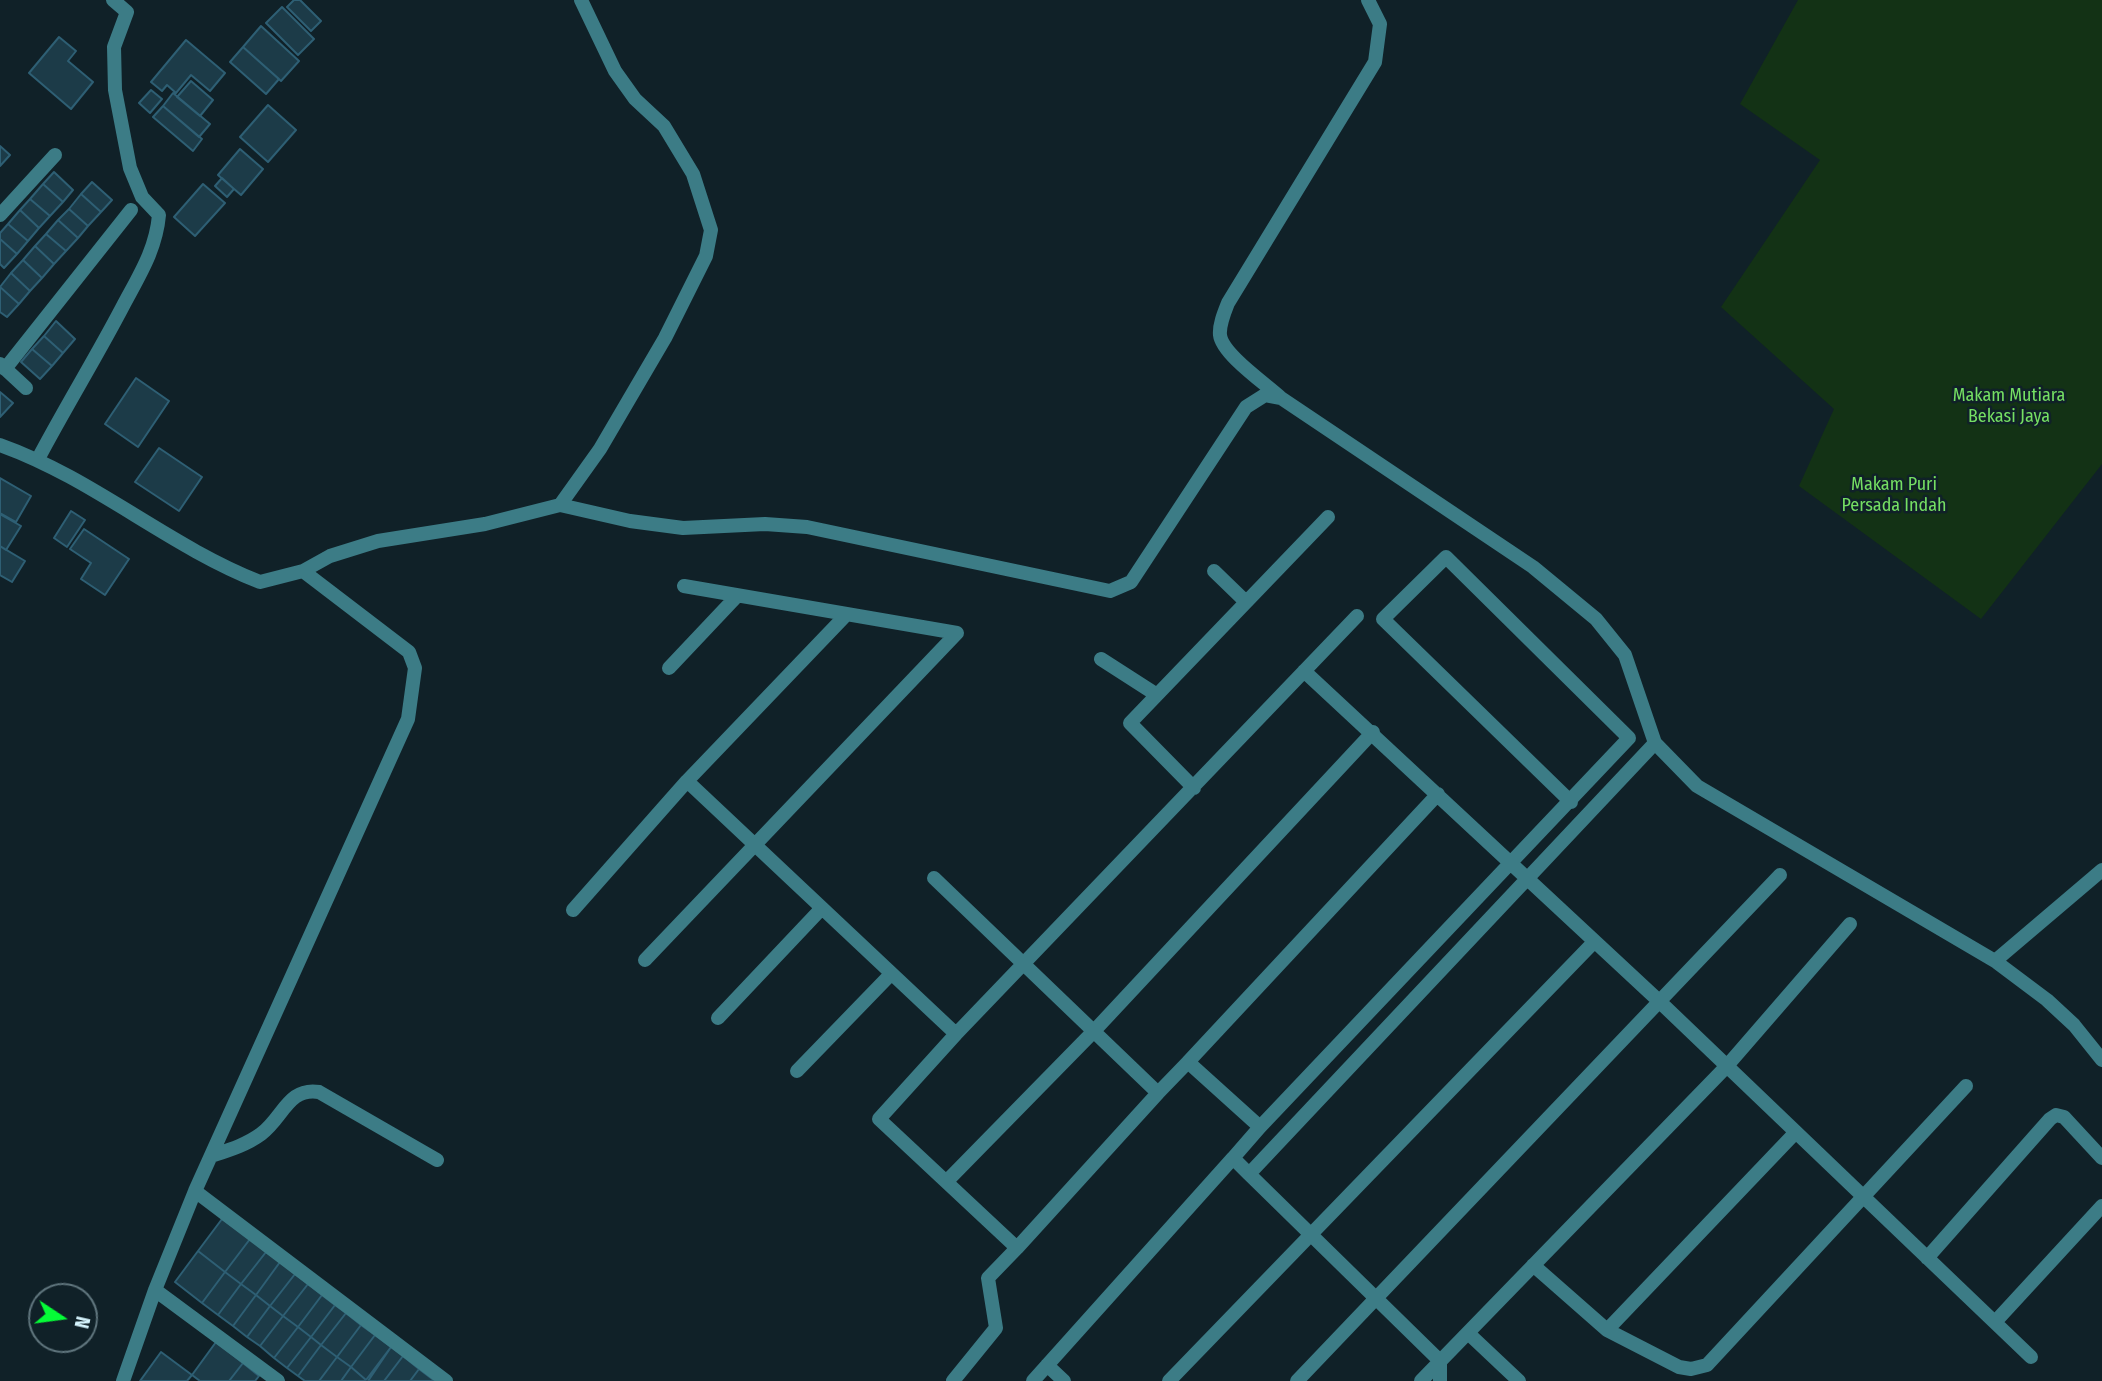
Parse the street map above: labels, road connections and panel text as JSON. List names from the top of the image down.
{
  "parks": ["Makam Mutiara Bekasi Jaya", "Makam Puri Persada Indah"],
  "north": "right"
}
